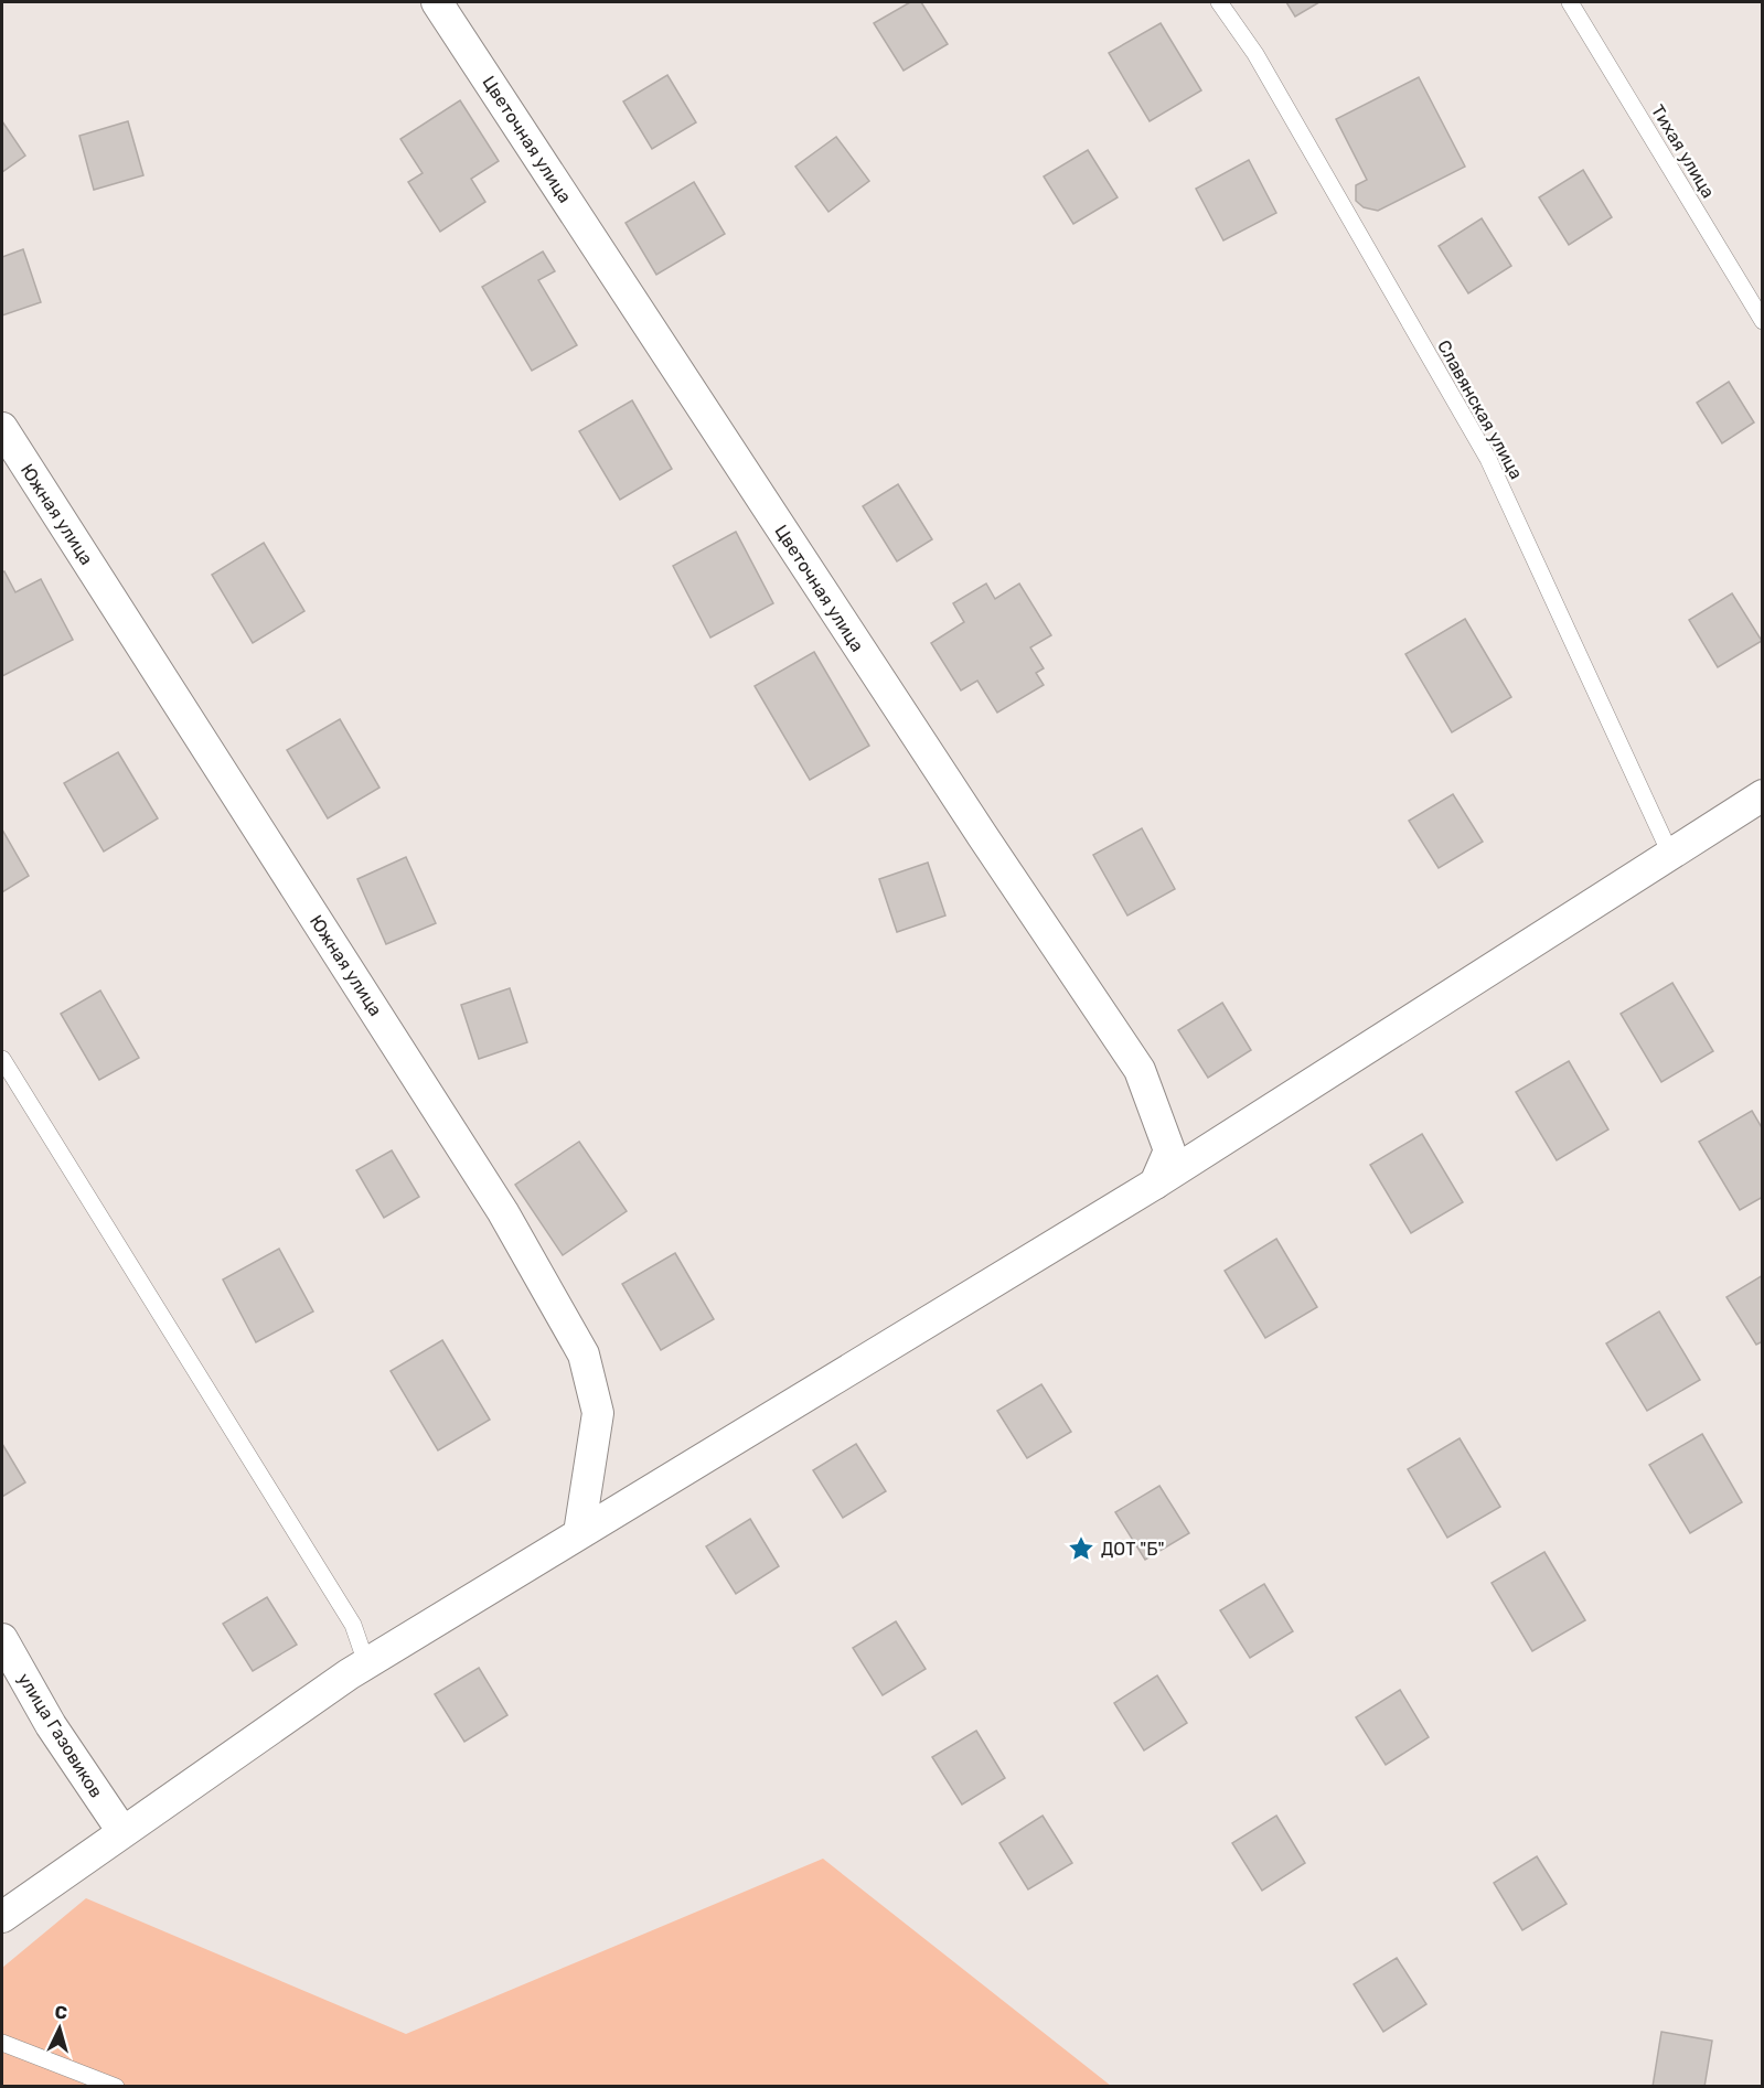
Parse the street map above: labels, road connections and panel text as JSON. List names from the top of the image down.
{
  "streets": {
    "street": ["Цветочная улица", "Южная улица", "улица Газовиков"],
    "lane": ["Тихая улица", "Славянская улица"]
  },
  "places": {
    "place": ["ДОТ \"Б\""]
  },
  "north": "top"
}
